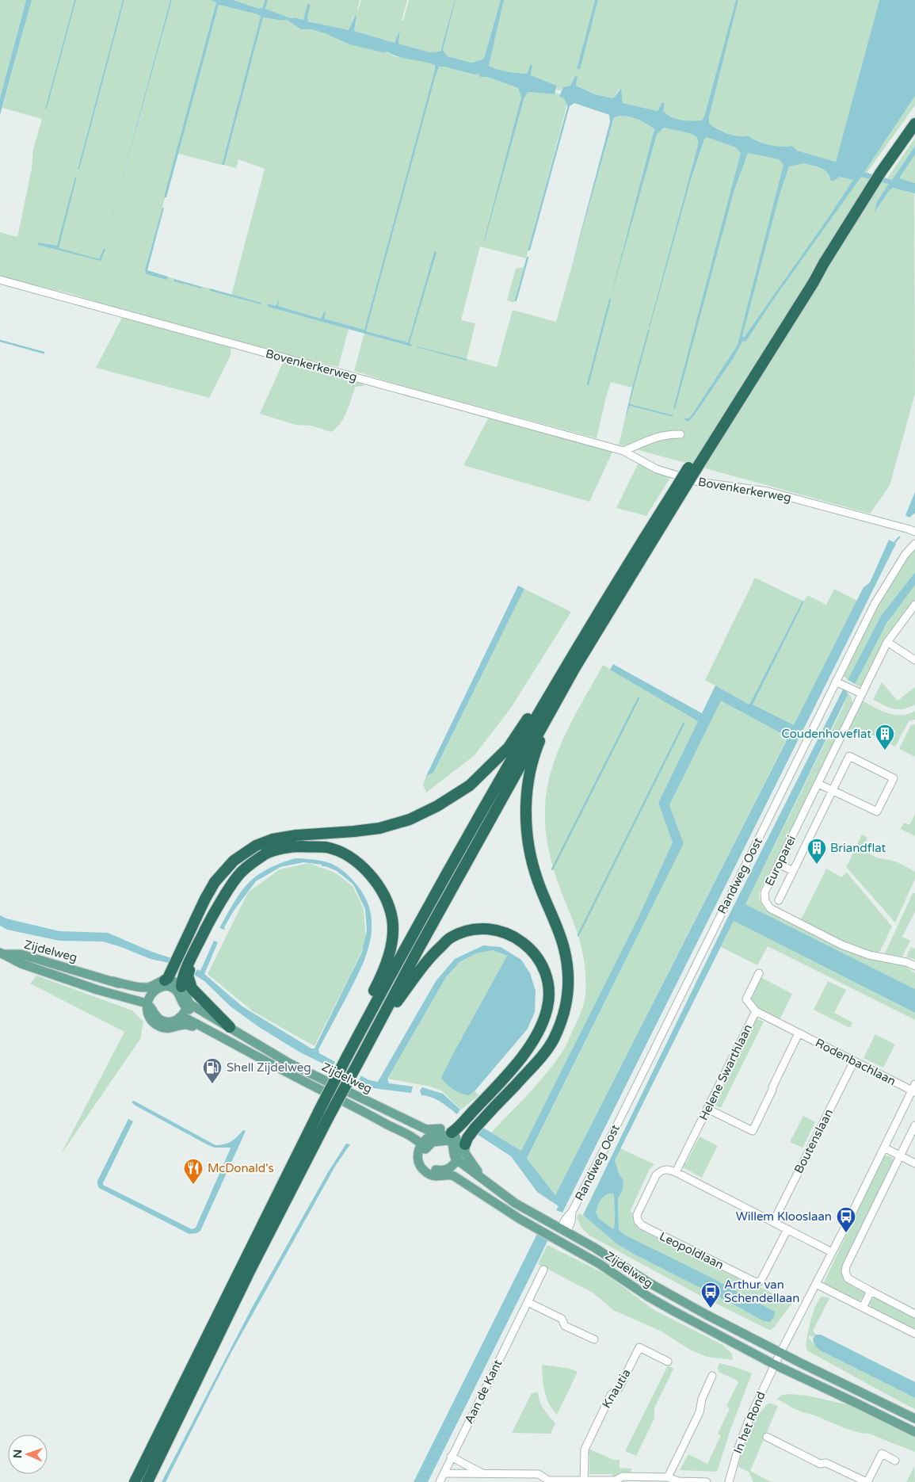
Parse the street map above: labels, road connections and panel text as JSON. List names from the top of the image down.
{
  "streets": {
    "main road": ["Zijdelweg"],
    "street": [
      "Bovenkerkerweg",
      "Europarei",
      "Randweg Oost",
      "Rodenbachlaan",
      "Helene Swarthlaan",
      "Boutenslaan",
      "Leopoldlaan",
      "Knautia",
      "Aan de Kant",
      "In het Rond"
    ]
  },
  "crossings": [
    ["Randweg Oost", "Zijdelweg"],
    ["Zijdelweg", "In het Rond"],
    ["Rodenbachlaan", "Helene Swarthlaan"],
    ["Rodenbachlaan", "Boutenslaan"],
    ["Helene Swarthlaan", "Leopoldlaan"]
  ],
  "places": {
    "building": ["Coudenhoveflat", "Briandflat"],
    "fuel station": ["Shell Zijdelweg"],
    "restaurant": ["McDonald's"],
    "bus stop": ["Willem Klooslaan", "Arthur van Schendellaan"]
  },
  "north": "left"
}
